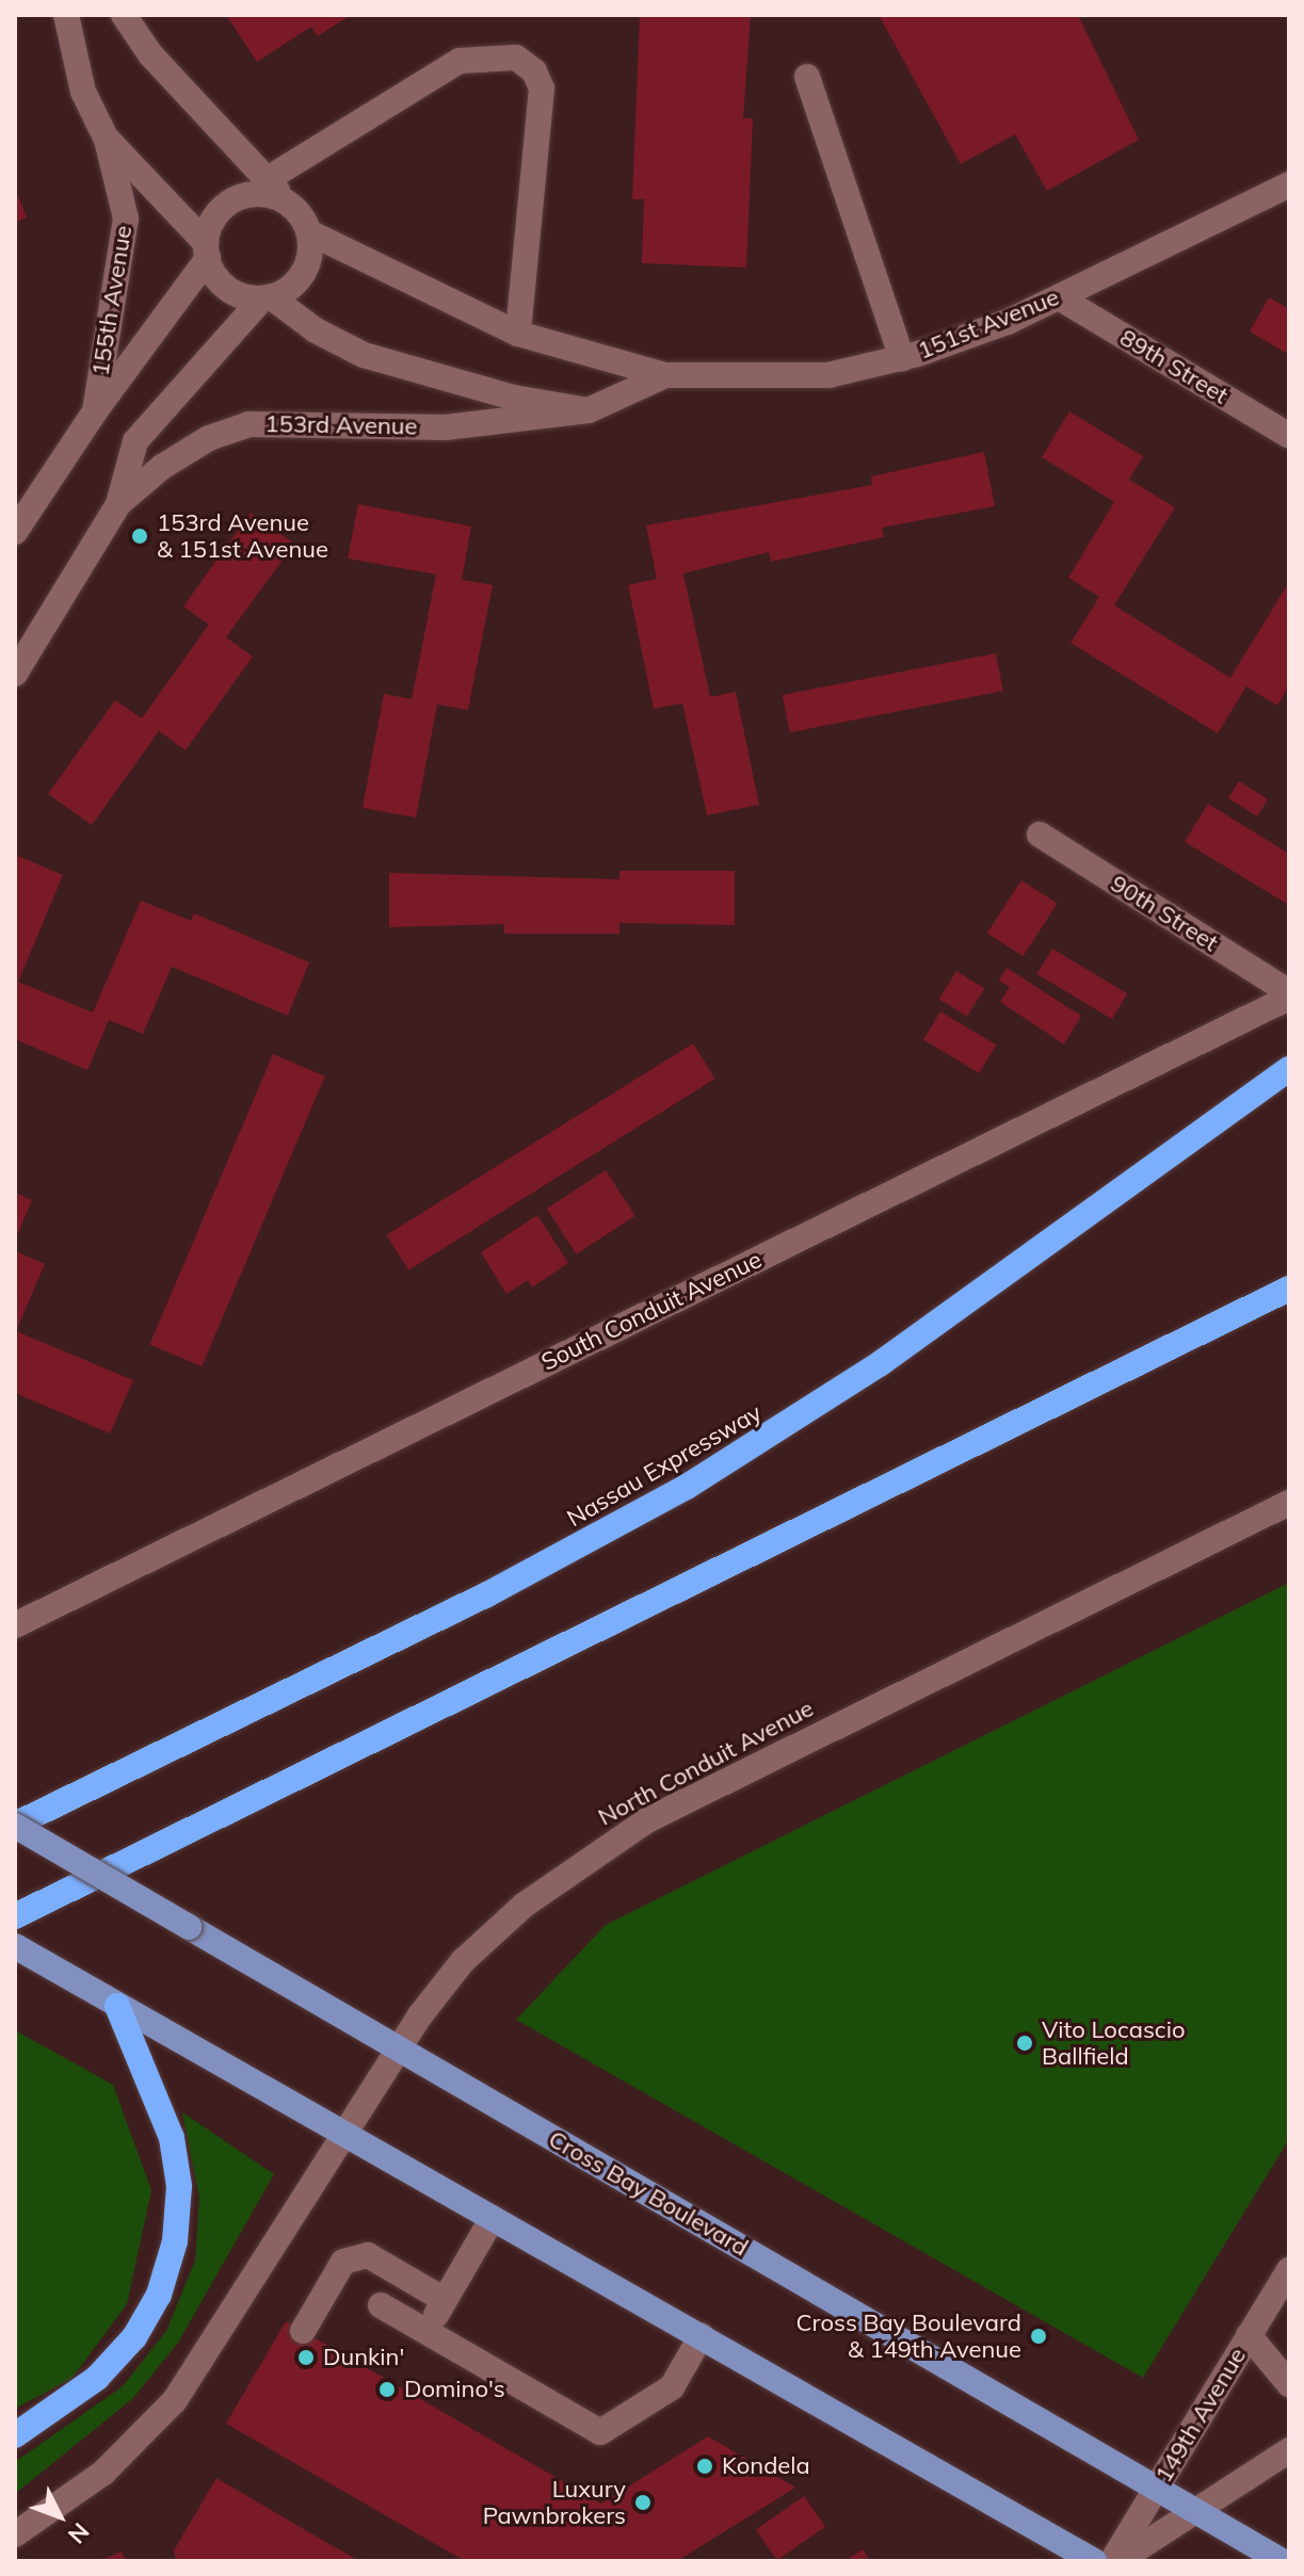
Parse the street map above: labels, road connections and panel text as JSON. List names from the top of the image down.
{
  "streets": {
    "highway": ["Nassau Expressway"],
    "main road": ["Cross Bay Boulevard"],
    "street": [
      "155th Avenue",
      "151st Avenue",
      "89th Street",
      "153rd Avenue",
      "90th Street",
      "South Conduit Avenue",
      "North Conduit Avenue",
      "149th Avenue"
    ]
  },
  "crossings": [
    ["155th Avenue", "151st Avenue"],
    ["155th Avenue", "153rd Avenue"],
    ["151st Avenue", "89th Street"],
    ["151st Avenue", "153rd Avenue"],
    ["90th Street", "South Conduit Avenue"],
    ["Nassau Expressway", "Cross Bay Boulevard"],
    ["North Conduit Avenue", "Cross Bay Boulevard"],
    ["Cross Bay Boulevard", "149th Avenue"]
  ],
  "places": [
    "153rd Avenue & 151st Avenue",
    "Vito Locascio Ballfield",
    "Cross Bay Boulevard & 149th Avenue",
    "Dunkin'",
    "Domino's",
    "Kondela",
    "Luxury Pawnbrokers"
  ],
  "north": "bottom right"
}
